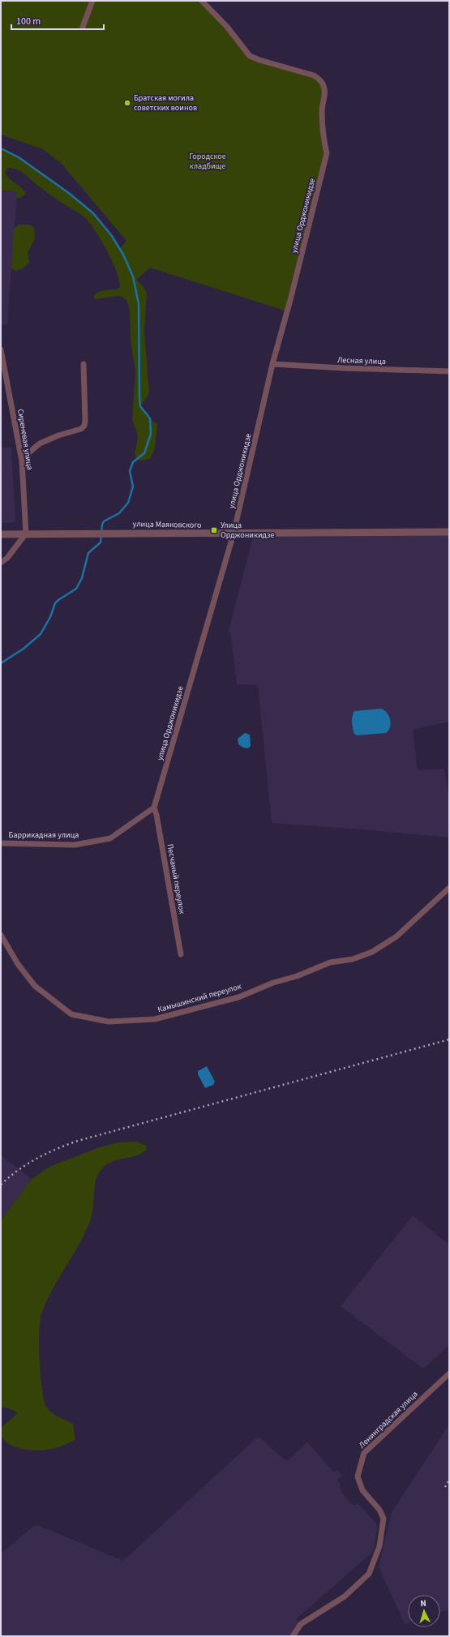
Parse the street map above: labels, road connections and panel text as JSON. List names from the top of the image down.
{
  "streets": {
    "street": [
      "улица Орджоникидзе",
      "Лесная улица",
      "Сиреневая улица",
      "улица Маяковского",
      "Баррикадная улица",
      "Песчаный переулок",
      "Камышинский переулок",
      "Ленинградская улица"
    ]
  },
  "crossings": [
    ["улица Орджоникидзе", "Лесная улица"],
    ["улица Орджоникидзе", "улица Маяковского"],
    ["улица Орджоникидзе", "Баррикадная улица"],
    ["улица Орджоникидзе", "Песчаный переулок"],
    ["Сиреневая улица", "улица Маяковского"],
    ["Баррикадная улица", "Песчаный переулок"]
  ],
  "parks": ["Городское кладбище"],
  "places": {
    "other": ["Братская могила советских воинов"],
    "transit": ["Улица Орджоникидзе"]
  },
  "scale_bar": "100 m",
  "north": "top"
}
